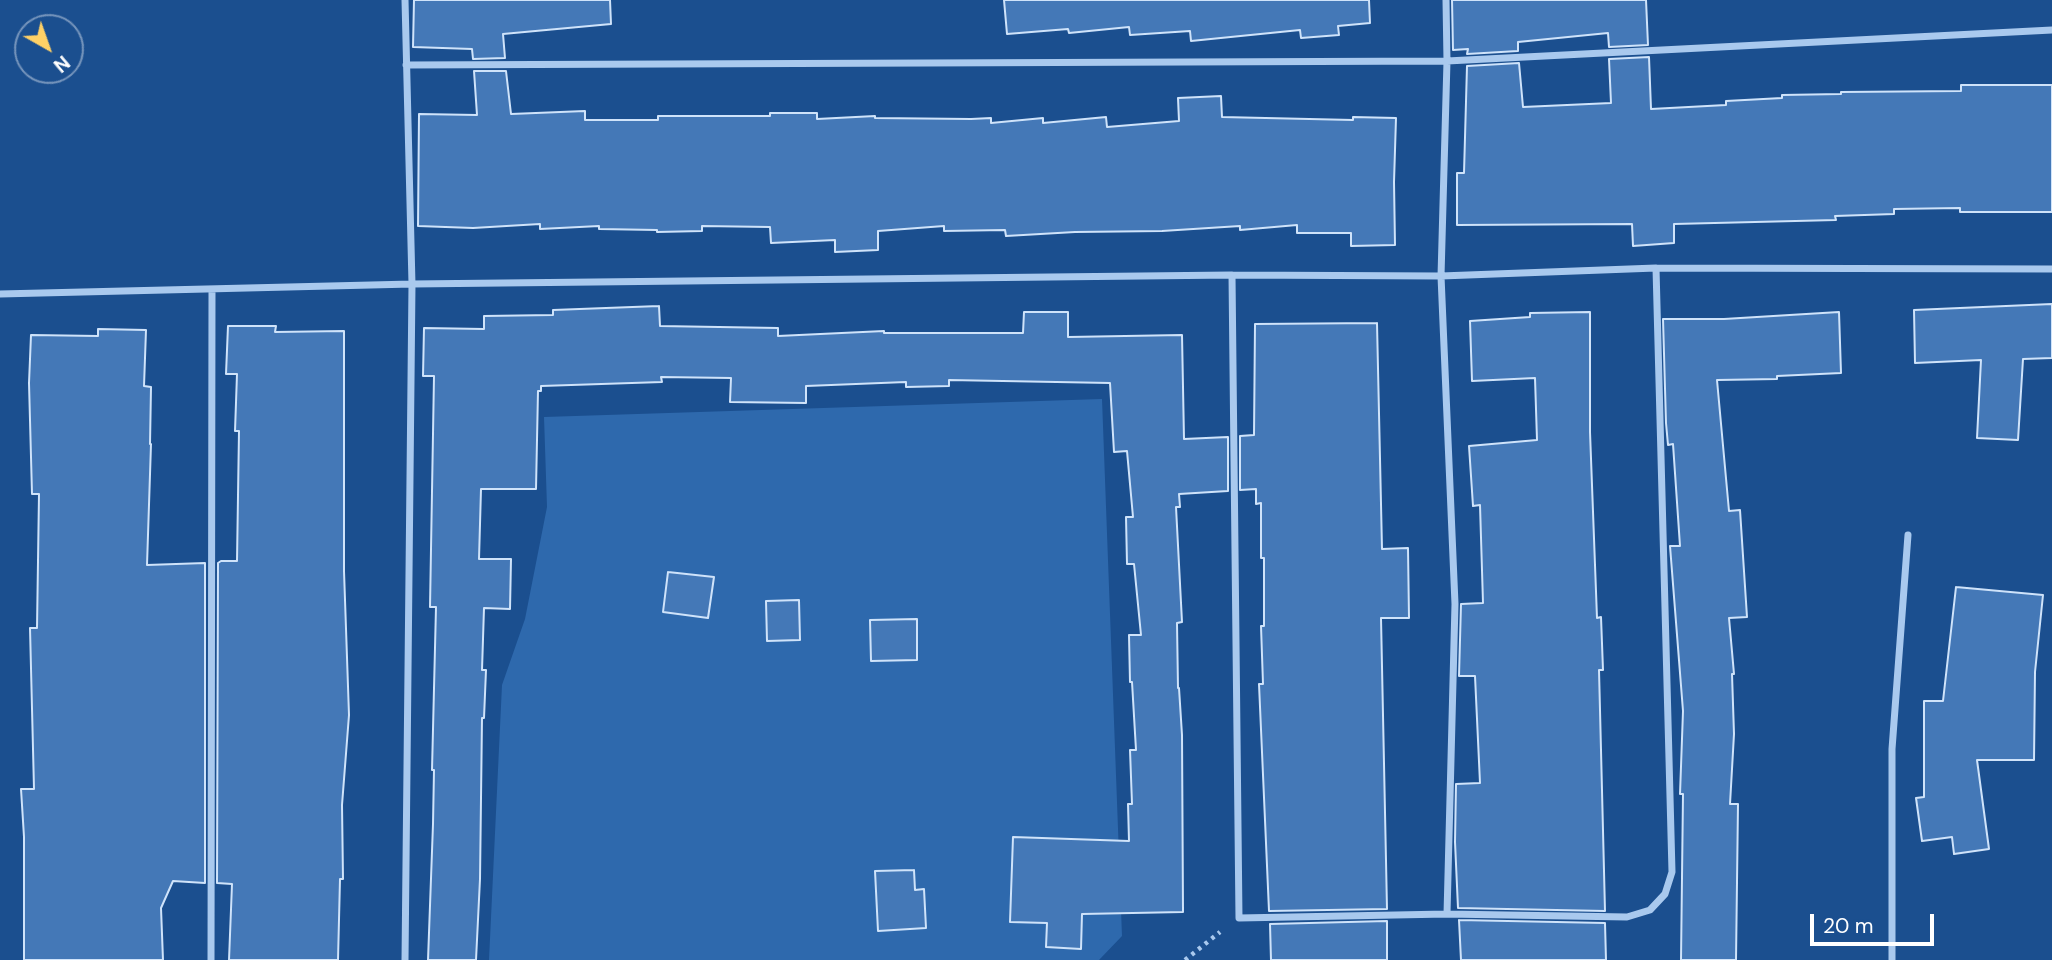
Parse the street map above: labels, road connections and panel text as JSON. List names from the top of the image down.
{
  "scale_bar": "20 m",
  "north": "bottom right"
}
